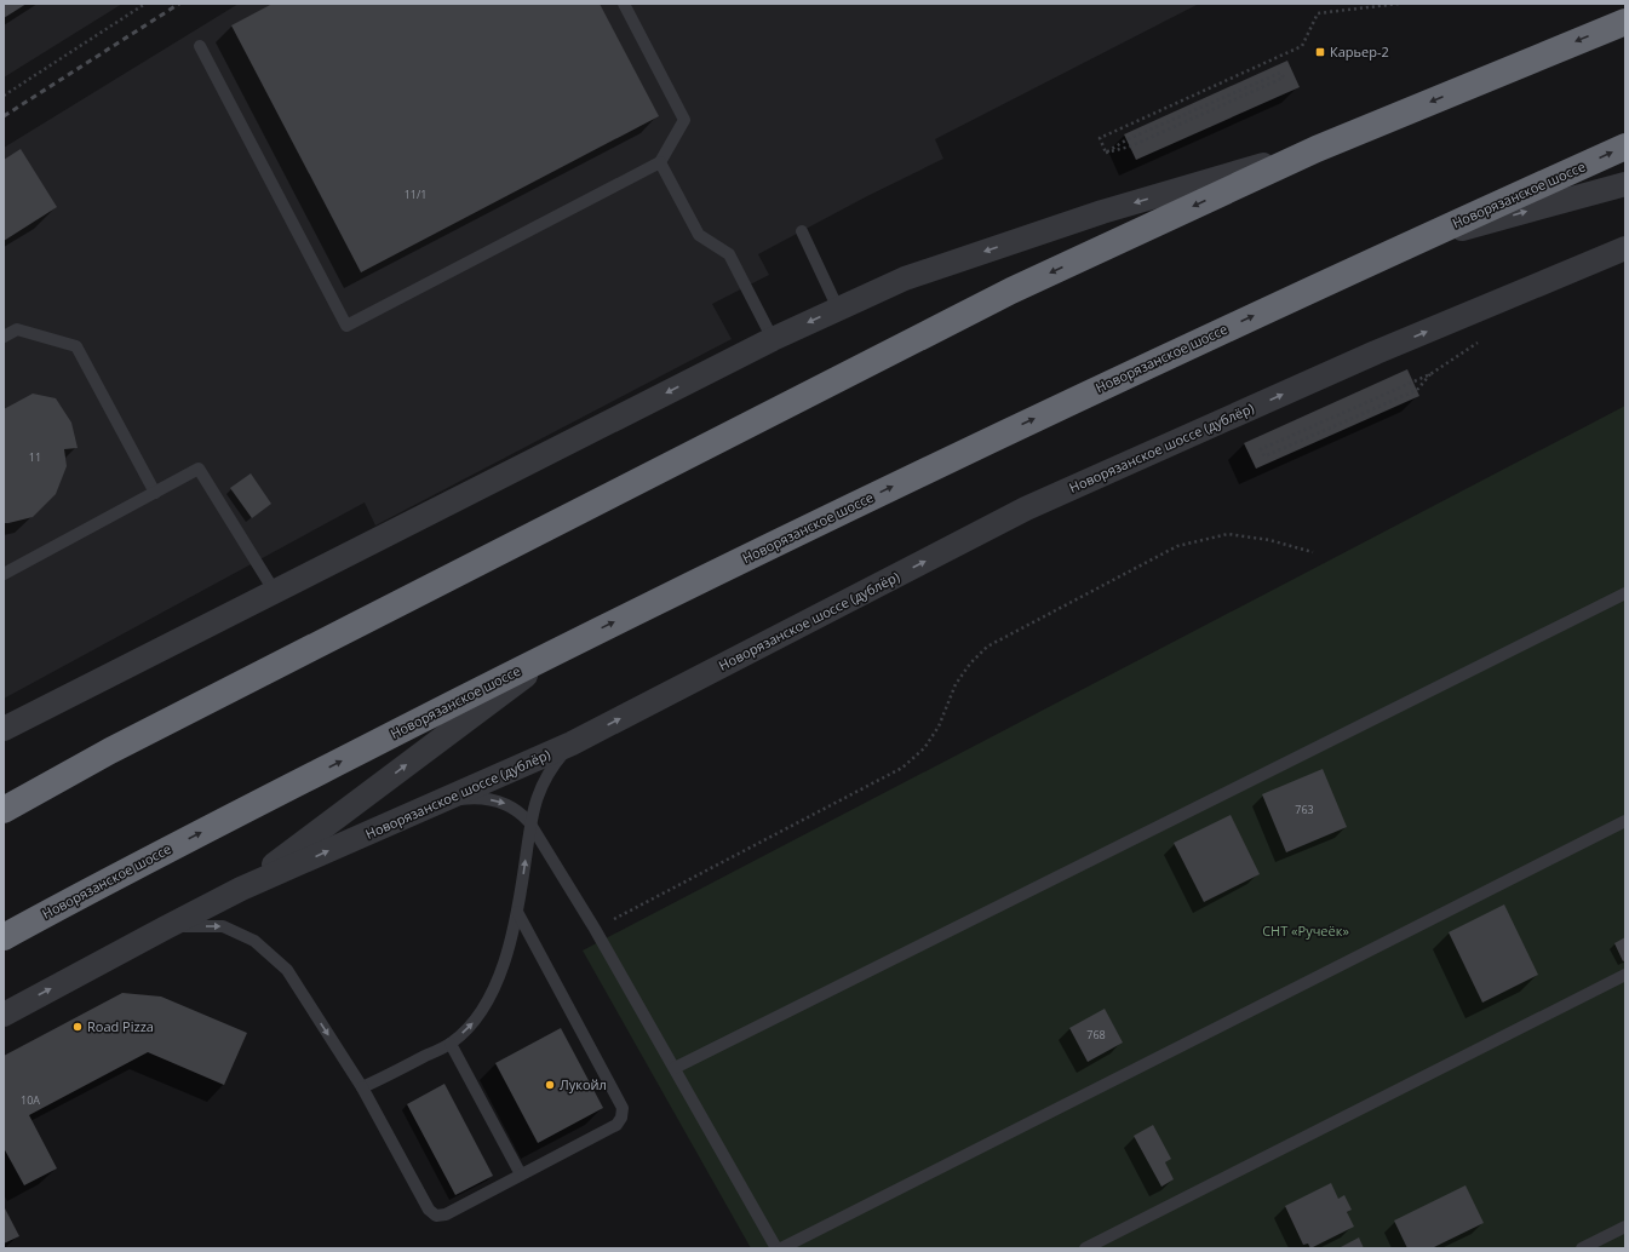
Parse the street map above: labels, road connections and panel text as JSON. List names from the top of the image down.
{
  "streets": {
    "highway": ["Новорязанское шоссе"],
    "street": ["Новорязанское шоссе (дублёр)"]
  },
  "parks": ["СНТ «Ручеёк»"],
  "places": {
    "transit": ["Карьер-2"],
    "other": ["Road Pizza", "Лукойл"]
  },
  "house_numbers": [
    "11/1",
    "11",
    "763",
    "768",
    "10А"
  ]
}
